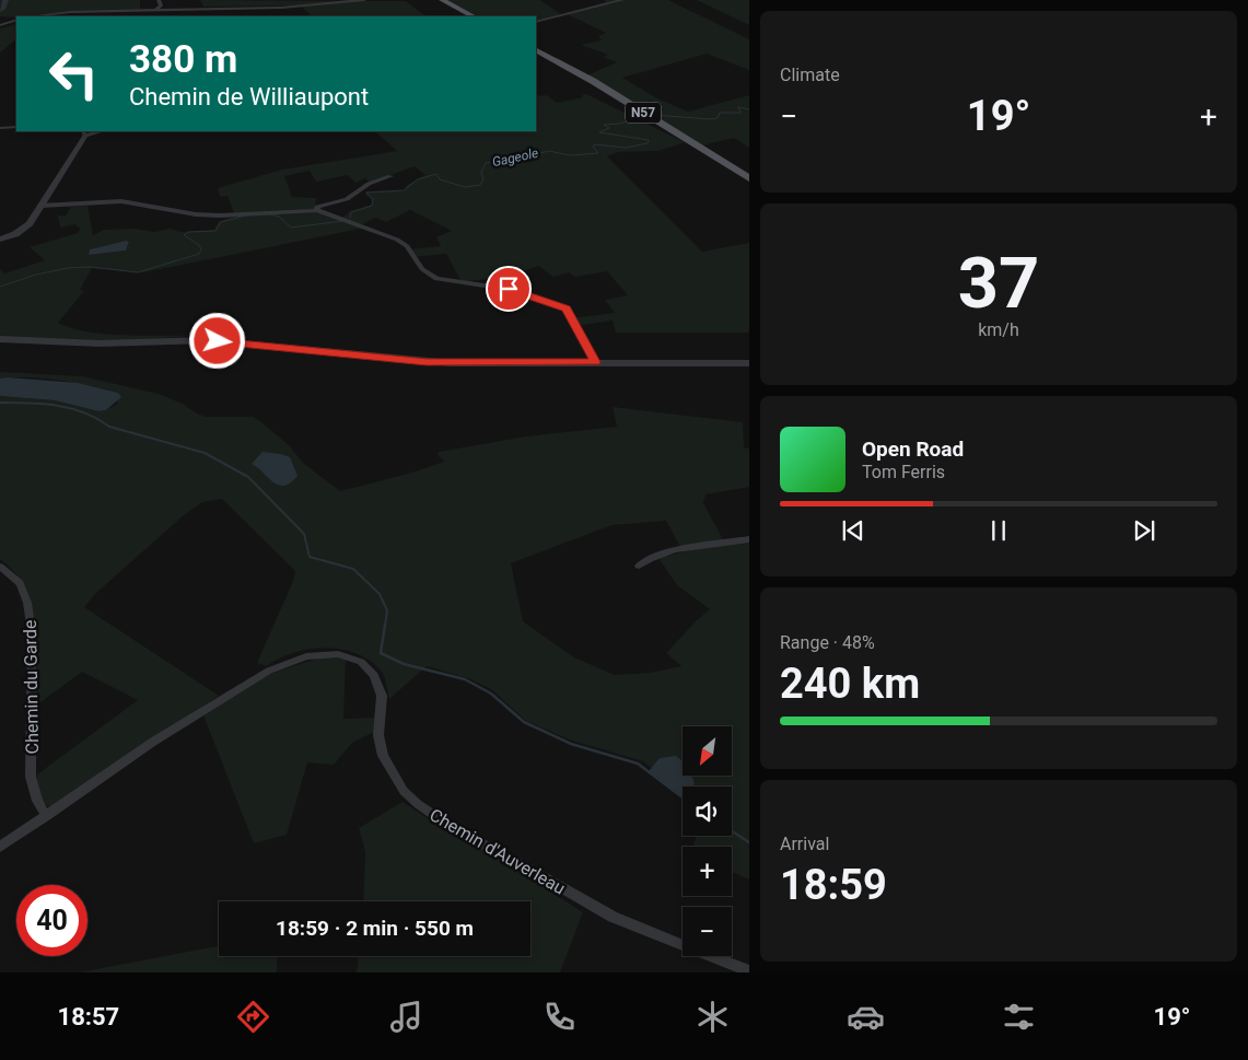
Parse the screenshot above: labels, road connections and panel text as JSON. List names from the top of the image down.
{
  "streets": {
    "main road": ["N57"],
    "street": ["Chemin du Garde", "Chemin d'Auverleau"]
  },
  "crossings": [
    ["Chemin du Garde", "Chemin d'Auverleau"]
  ],
  "water": ["Gageole"],
  "north": "bottom left",
  "page": {
    "tile": [
      "Climate",
      ["37", "km/h"],
      ["Range · 48%", "240 km"],
      ["Arrival", "18:59"]
    ],
    "turn": ["380 m", "Chemin de Williaupont"],
    "heat": ["−", "19°", "+"],
    "song": ["Open Road", "Tom Ferris"],
    "map_buttons": ["+", "−"],
    "limit": "40",
    "trip": "18:59 · 2 min · 550 m",
    "tabs": ["18:57", "19°"]
  }
}
